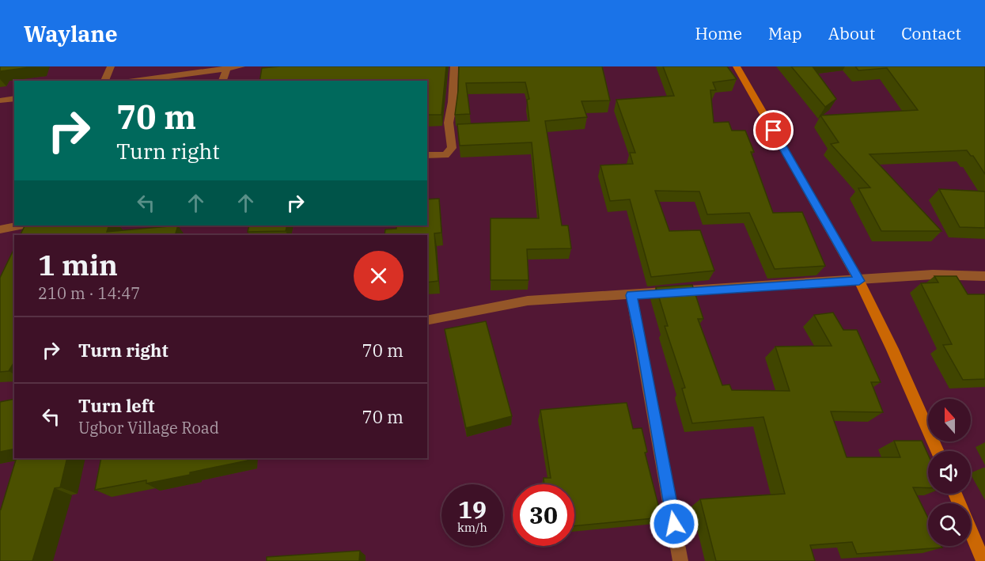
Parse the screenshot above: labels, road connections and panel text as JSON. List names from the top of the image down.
{
  "north": "top",
  "page": {
    "header": "Waylane",
    "nav": [
      "Home",
      "Map",
      "About",
      "Contact"
    ],
    "turn": ["70 m", "Turn right"],
    "heading": ["1 min", "210 m · 14:47"],
    "list": [
      {
        "name": "Turn right",
        "value": "70 m"
      },
      {
        "name": "Turn left",
        "note": "Ugbor Village Road",
        "value": "70 m"
      }
    ],
    "speed": "19 km/h",
    "limit": "30"
  }
}
